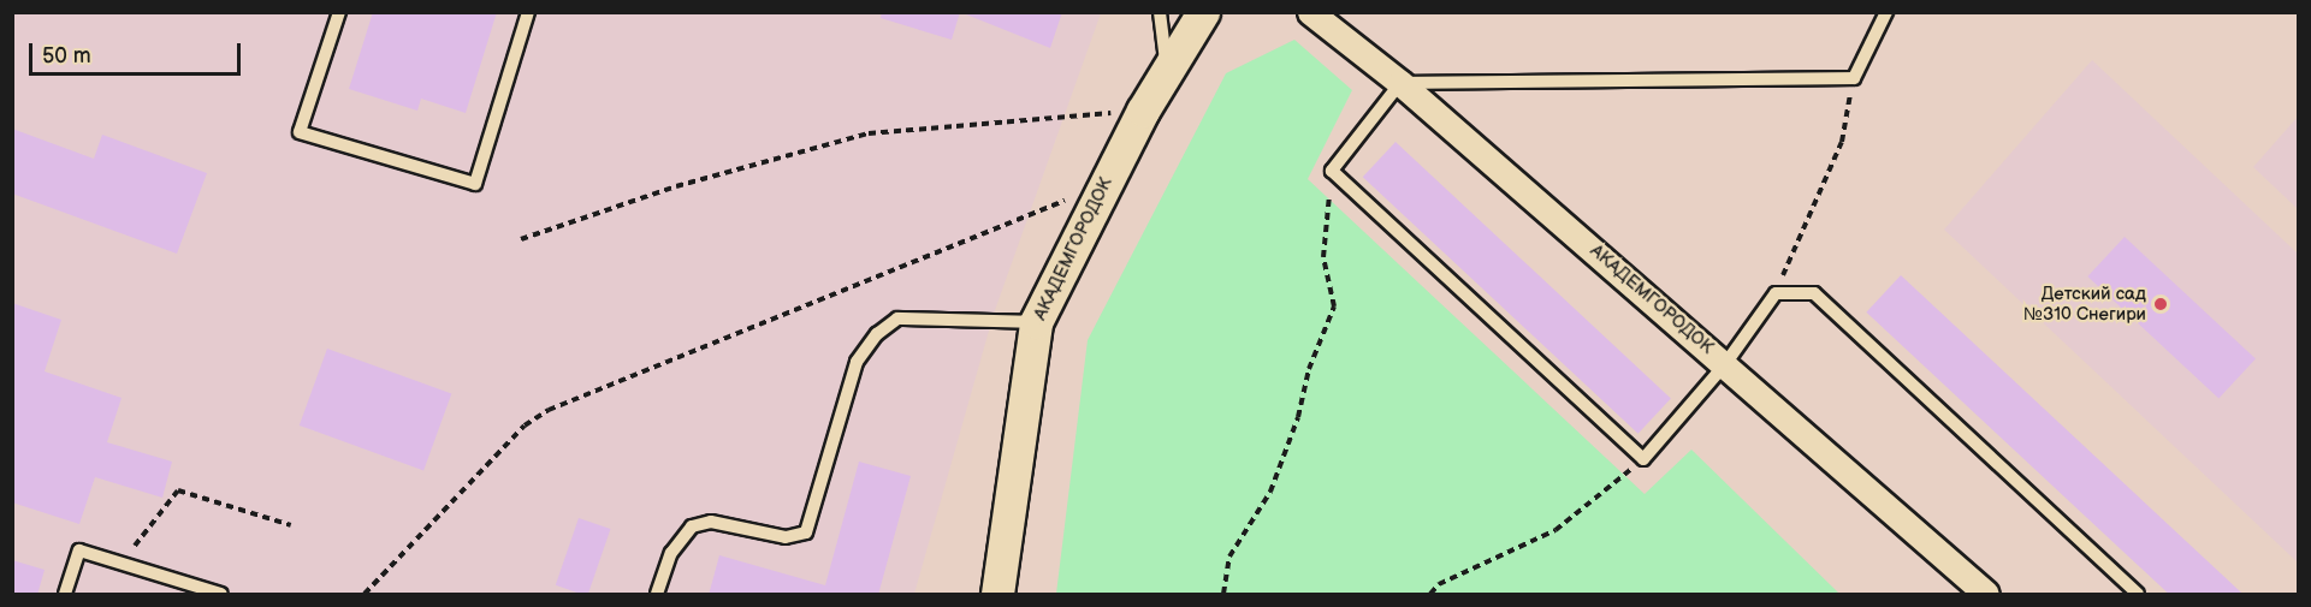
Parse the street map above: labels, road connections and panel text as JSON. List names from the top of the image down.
{
  "streets": {
    "street": ["АКАДЕМГОРОДОК"]
  },
  "places": ["Детский сад №310 Снегири"],
  "scale_bar": "50 m"
}
